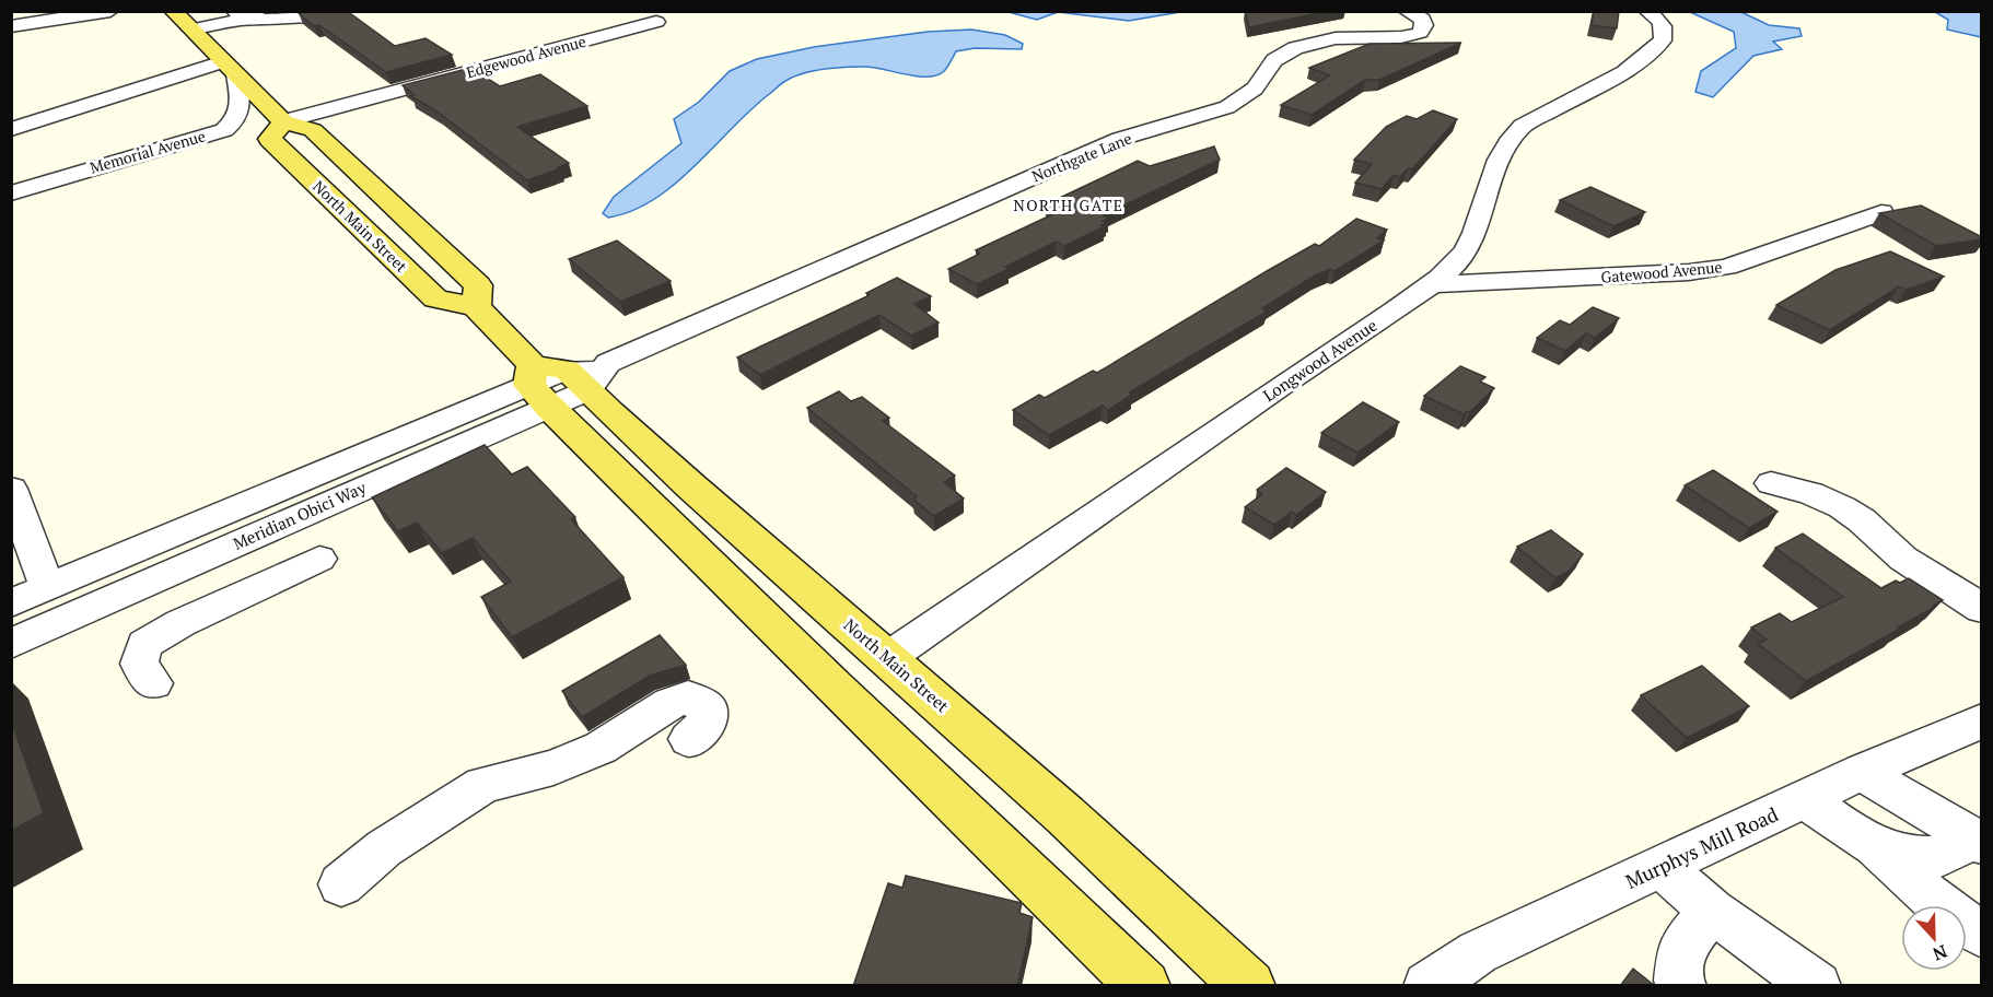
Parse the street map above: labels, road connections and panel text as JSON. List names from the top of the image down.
{
  "streets": {
    "main road": ["North Main Street"],
    "street": [
      "Edgewood Avenue",
      "Memorial Avenue",
      "Northgate Lane",
      "Gatewood Avenue",
      "Longwood Avenue",
      "Meridian Obici Way",
      "Murphys Mill Road"
    ]
  },
  "crossings": [
    ["Edgewood Avenue", "Memorial Avenue"],
    ["Edgewood Avenue", "North Main Street"],
    ["Memorial Avenue", "North Main Street"],
    ["Northgate Lane", "North Main Street"],
    ["Northgate Lane", "Meridian Obici Way"],
    ["North Main Street", "Longwood Avenue"],
    ["North Main Street", "Meridian Obici Way"],
    ["Gatewood Avenue", "Longwood Avenue"]
  ],
  "districts": ["NORTH GATE"],
  "north": "bottom"
}
